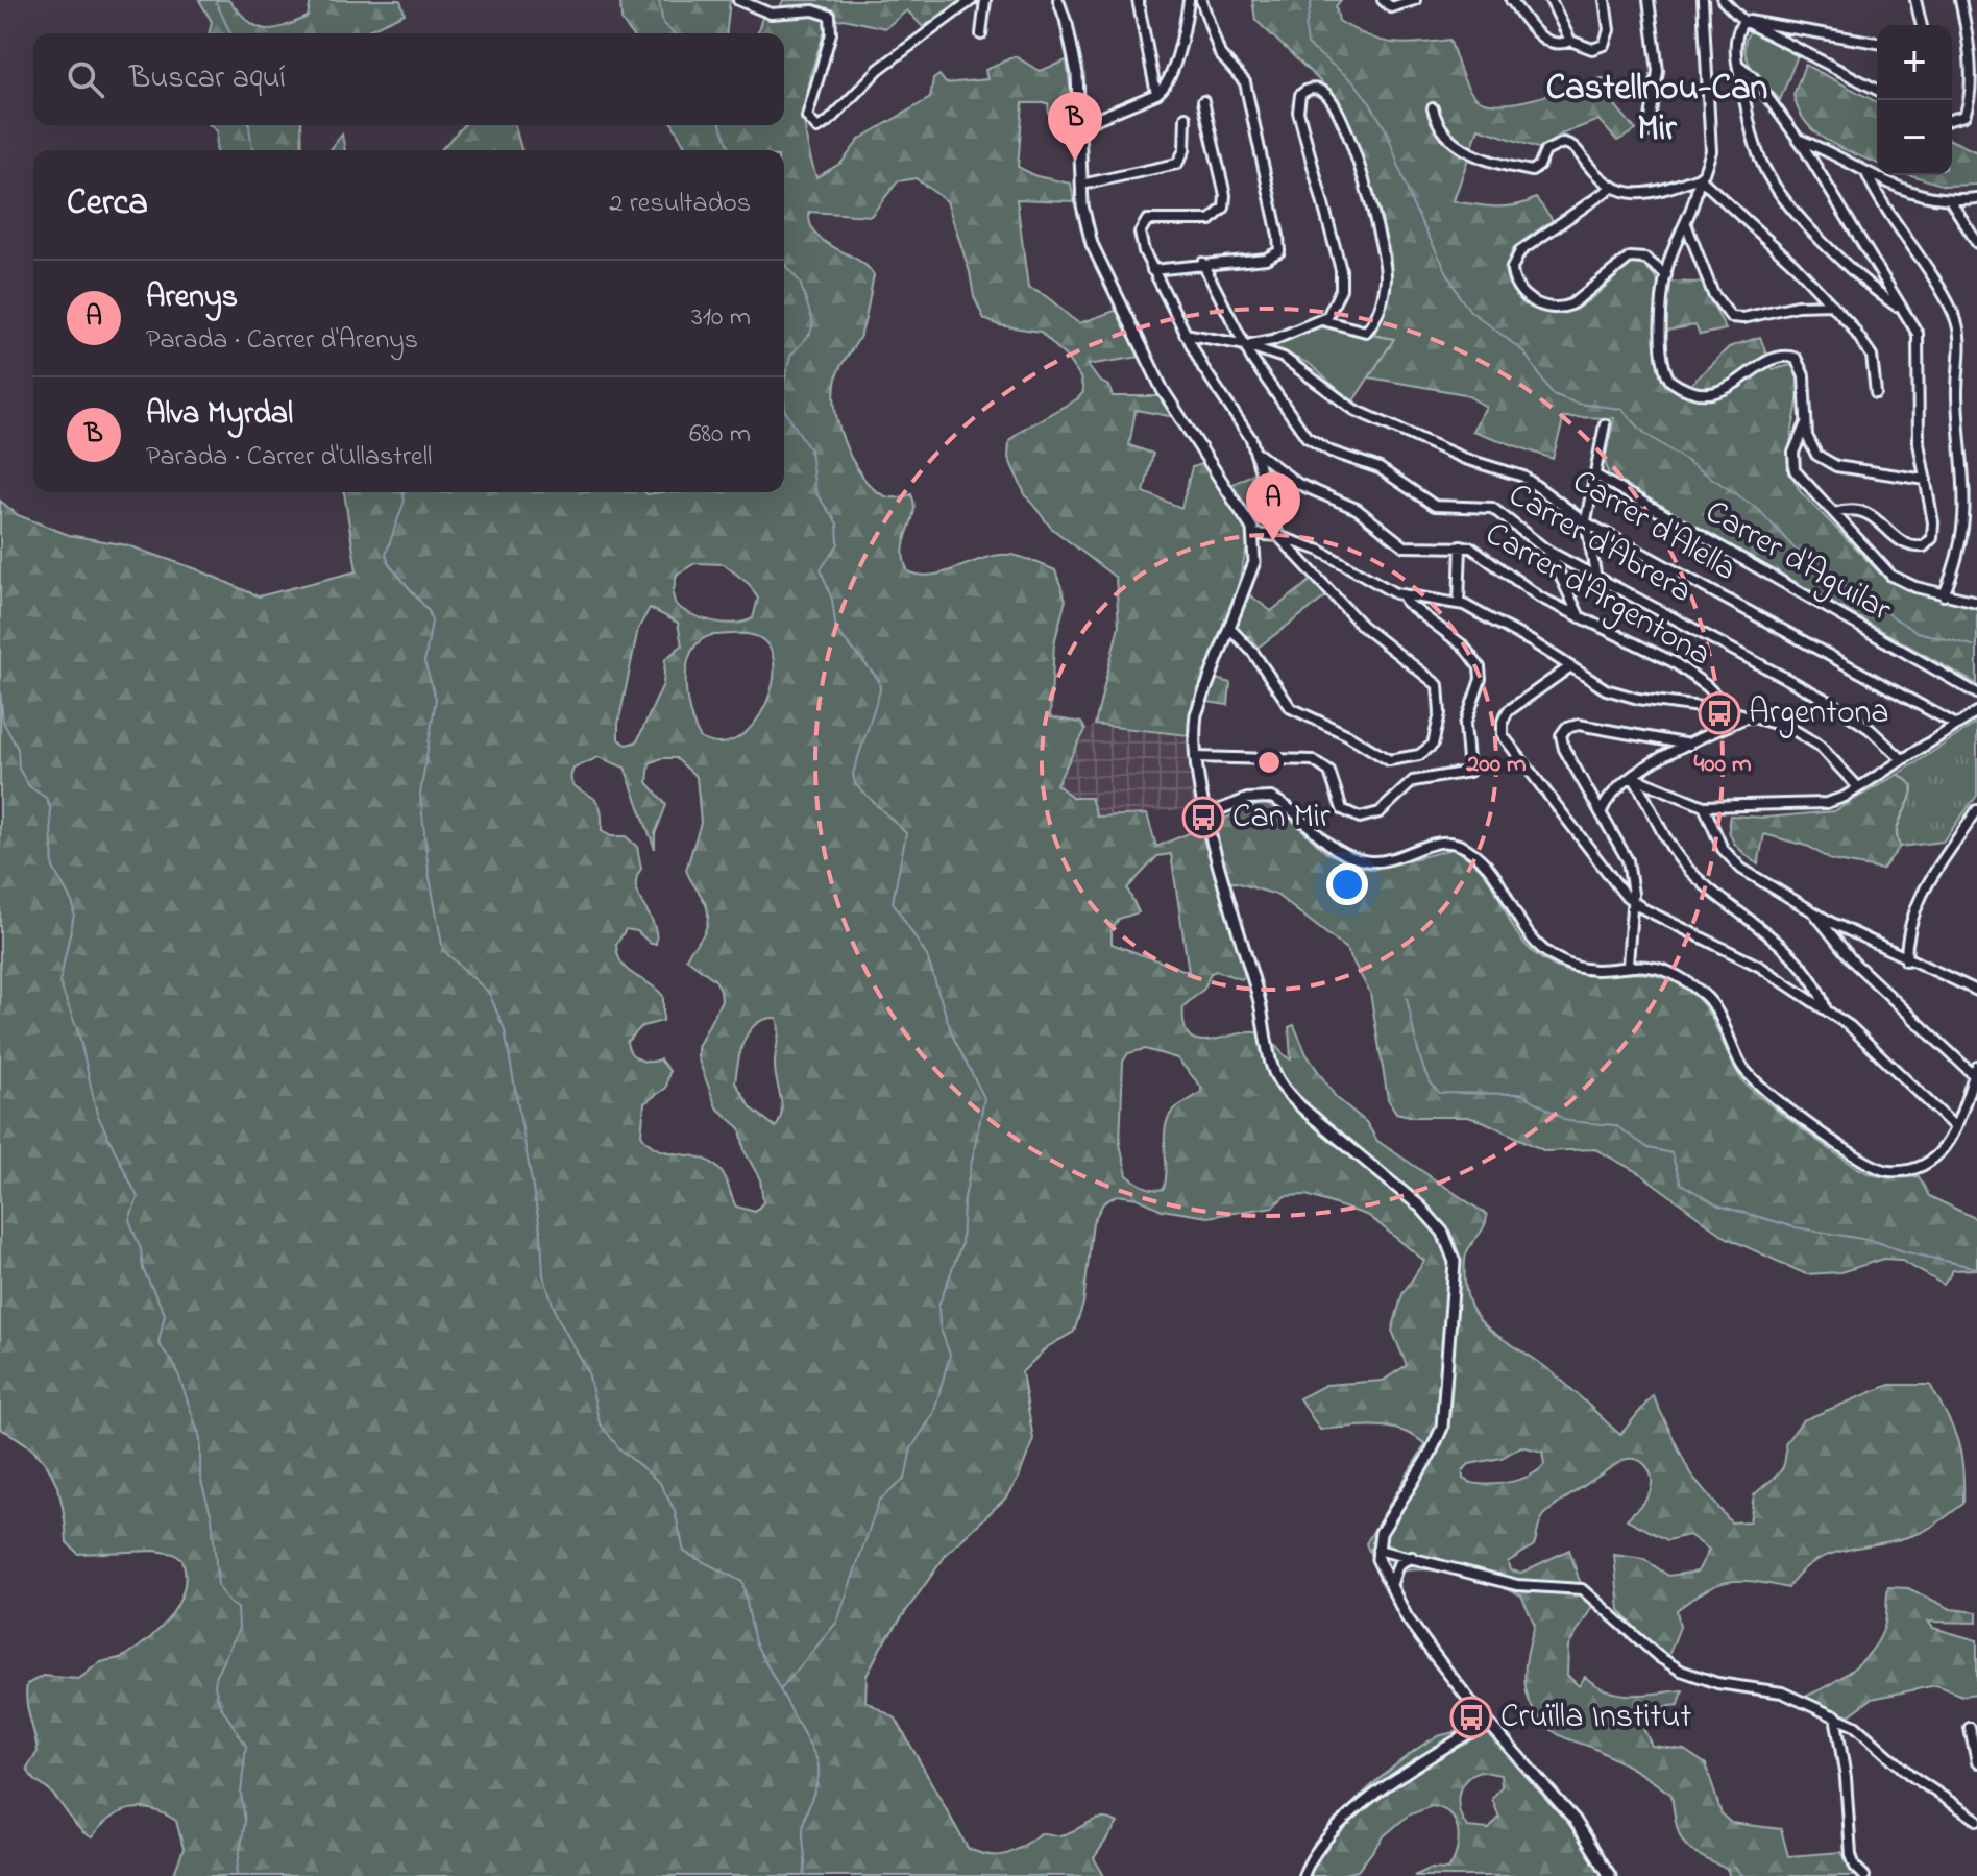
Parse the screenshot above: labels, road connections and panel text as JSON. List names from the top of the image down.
{
  "streets": {
    "street": [
      "Carrer d'Alella",
      "Carrer d'Abrera",
      "Carrer d'Aguilar",
      "Carrer d'Argentona"
    ]
  },
  "crossings": [
    ["Carrer d'Alella", "Carrer d'Abrera"]
  ],
  "districts": ["Castellnou-Can Mir"],
  "places": {
    "bus stop": ["Argentona", "Can Mir", "Cruïlla Institut"]
  },
  "page": {
    "map_buttons": ["+", "−"],
    "search": "Buscar aquí",
    "pins": ["B", "A"],
    "heading": ["Cerca", "2 resultados"],
    "list": [
      {
        "mark": "A",
        "name": "Arenys",
        "note": "Parada · Carrer d'Arenys",
        "value": "310 m"
      },
      {
        "mark": "B",
        "name": "Alva Myrdal",
        "note": "Parada · Carrer d'Ullastrell",
        "value": "680 m"
      }
    ]
  },
  "rings": ["200 m", "400 m"]
}
